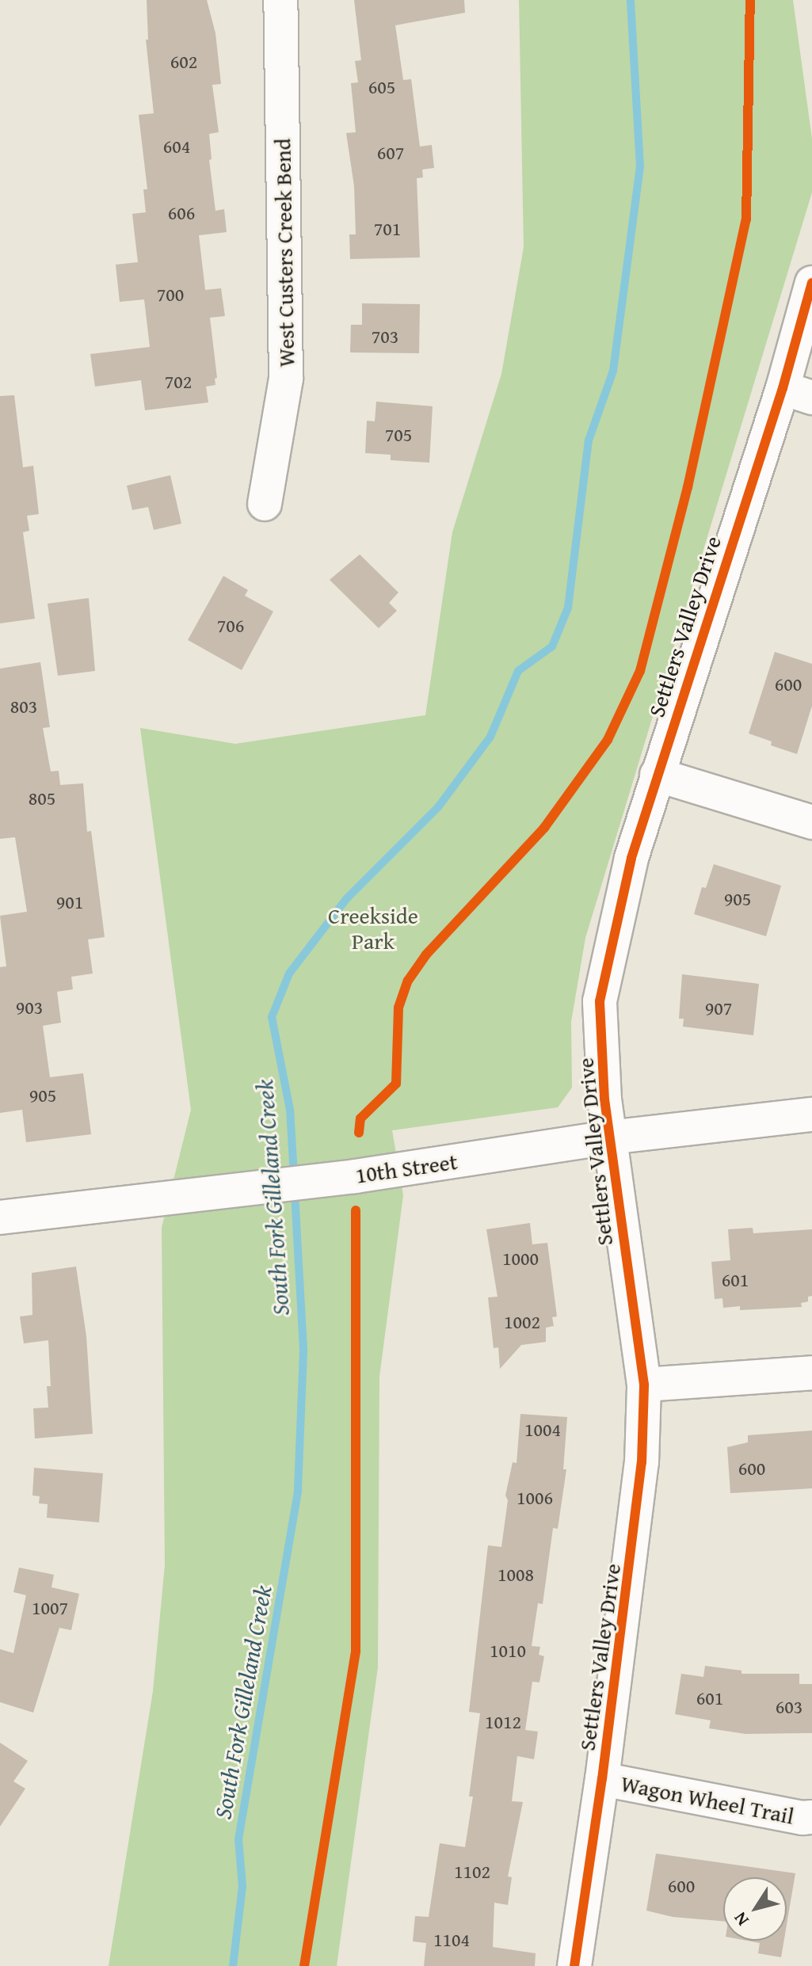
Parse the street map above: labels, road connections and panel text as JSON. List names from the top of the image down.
{
  "streets": {
    "street": [
      "West Custers Creek Bend",
      "Settlers Valley Drive",
      "10th Street",
      "Wagon Wheel Trail"
    ]
  },
  "crossings": [
    ["Settlers Valley Drive", "10th Street"],
    ["Settlers Valley Drive", "Wagon Wheel Trail"]
  ],
  "water": ["South Fork Gilleland Creek"],
  "parks": ["Creekside Park"],
  "house_numbers": [
    "602",
    "605",
    "604",
    "607",
    "606",
    "701",
    "700",
    "703",
    "702",
    "705",
    "706",
    "600",
    "803",
    "805",
    "905",
    "901",
    "903",
    "907",
    "905",
    "1000",
    "601",
    "1002",
    "1004",
    "600",
    "1006",
    "1008",
    "1007",
    "1010",
    "601",
    "603",
    "1012",
    "1102",
    "600",
    "1104"
  ],
  "north": "bottom left"
}
